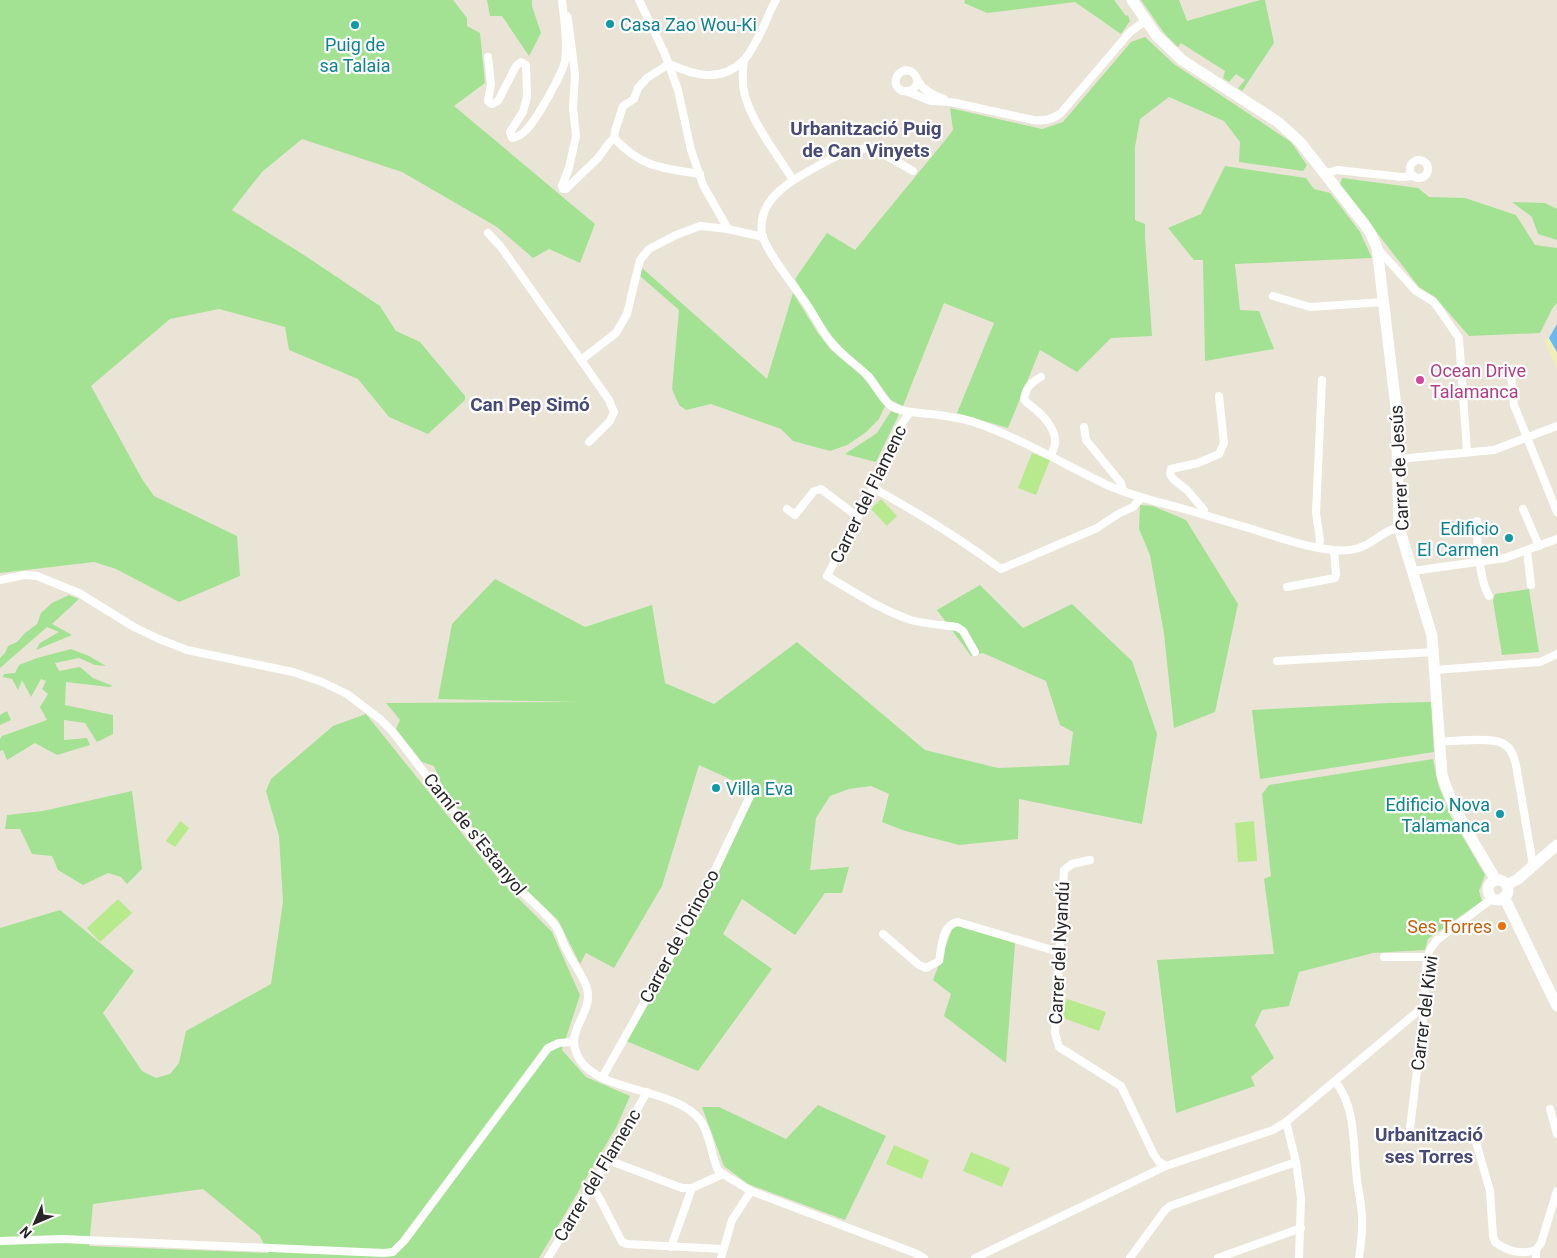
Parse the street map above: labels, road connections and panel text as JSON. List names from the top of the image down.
{
  "streets": {
    "street": [
      "Carrer de Jesús",
      "Carrer del Flamenc",
      "Camí de s'Estanyol",
      "Carrer de l'Orinoco",
      "Carrer del Nyandú",
      "Carrer del Kiwi"
    ]
  },
  "districts": ["Urbanització Puig de Can Vinyets", "Can Pep Simó", "Urbanització ses Torres"],
  "places": [
    "Casa Zao Wou-Ki",
    "Puig de sa Talaia",
    "Ocean Drive Talamanca",
    "Edificio El Carmen",
    "Villa Eva",
    "Edificio Nova Talamanca",
    "Ses Torres"
  ],
  "north": "bottom left"
}
